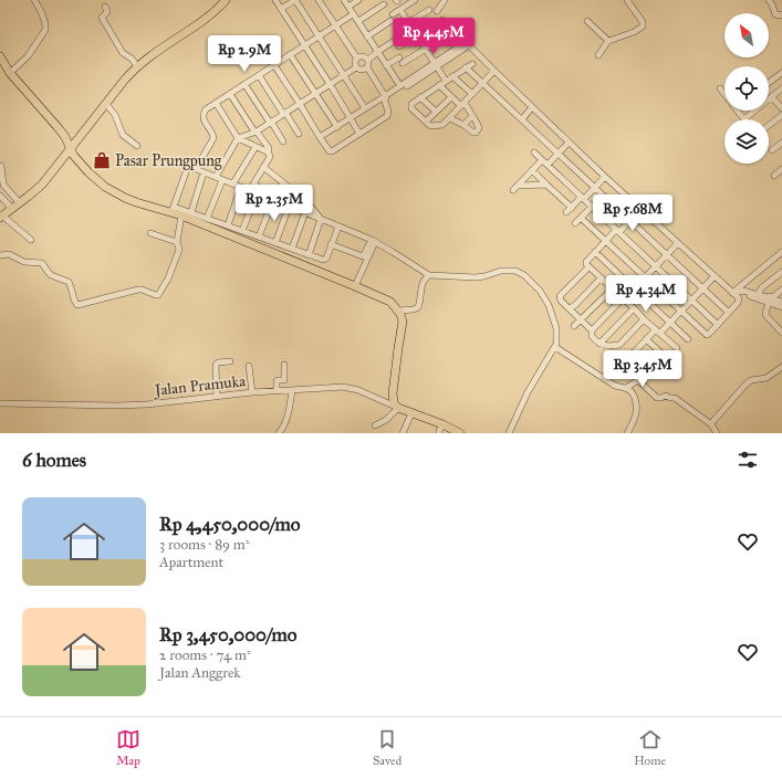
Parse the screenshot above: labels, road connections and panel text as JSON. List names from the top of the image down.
{
  "streets": {
    "street": ["Jalan Pramuka"]
  },
  "places": {
    "shop": ["Pasar Prungpung"]
  },
  "north": "top left",
  "page": {
    "price": [
      "Rp 4.45M",
      "Rp 2.9M",
      "Rp 2.35M",
      "Rp 5.68M",
      "Rp 4.34M",
      "Rp 3.45M"
    ],
    "heading": "6 homes",
    "list": [
      {
        "name": "Rp 4,450,000/mo",
        "note": "3 rooms · 89 m² · Apartment"
      },
      {
        "name": "Rp 3,450,000/mo",
        "note": "2 rooms · 74 m² · Jalan Anggrek"
      }
    ],
    "tabs": ["Map", "Saved", "Home"]
  }
}
